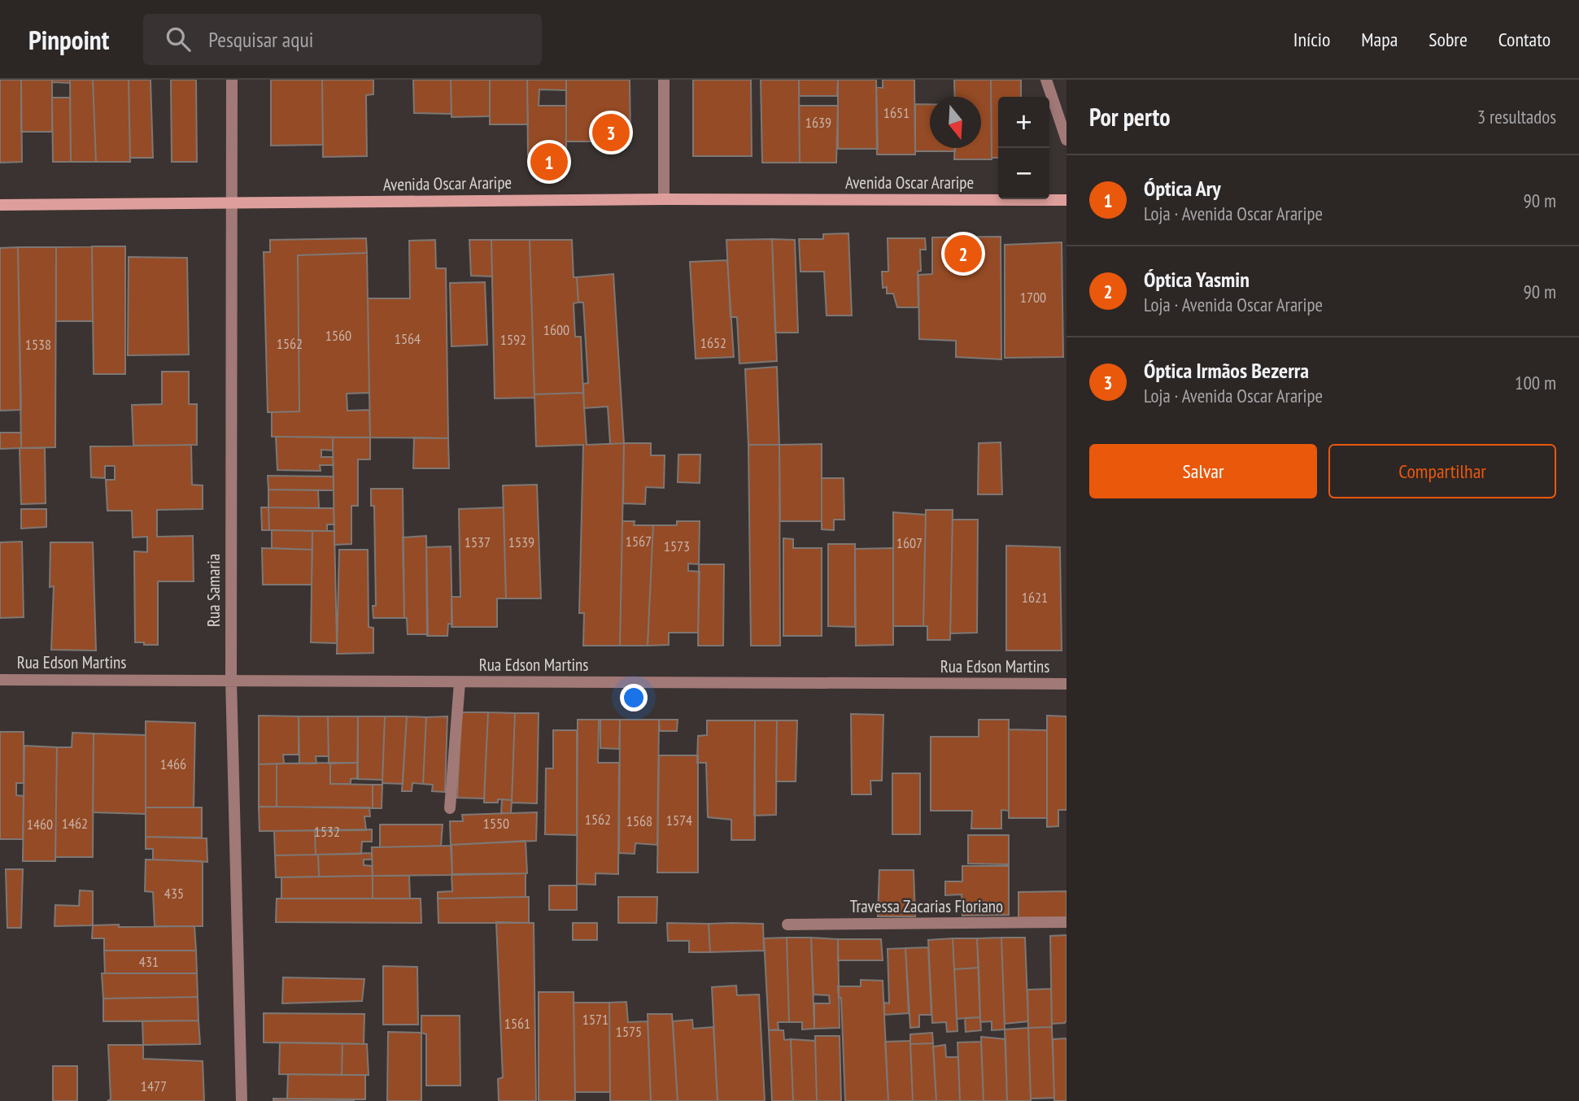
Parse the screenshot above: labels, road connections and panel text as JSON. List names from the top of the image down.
{
  "streets": {
    "street": [
      "Avenida Oscar Araripe",
      "Rua Samaria",
      "Rua Edson Martins",
      "Travessa Zacarias Floriano"
    ]
  },
  "crossings": [
    ["Avenida Oscar Araripe", "Rua Samaria"],
    ["Rua Samaria", "Rua Edson Martins"]
  ],
  "house_numbers": [
    "1651",
    "1639",
    "1700",
    "1600",
    "1560",
    "1564",
    "1592",
    "1652",
    "1562",
    "1538",
    "1567",
    "1537",
    "1539",
    "1607",
    "1573",
    "1621",
    "1466",
    "1562",
    "1574",
    "1568",
    "1462",
    "1550",
    "1460",
    "1532",
    "435",
    "431",
    "1571",
    "1561",
    "1575",
    "1477"
  ],
  "north": "bottom",
  "page": {
    "header": "Pinpoint",
    "search": "Pesquisar aqui",
    "nav": [
      "Início",
      "Mapa",
      "Sobre",
      "Contato"
    ],
    "heading": ["Por perto", "3 resultados"],
    "map_buttons": ["+", "−"],
    "pins": ["3", "1", "2"],
    "list": [
      {
        "mark": "1",
        "name": "Óptica Ary",
        "note": "Loja · Avenida Oscar Araripe",
        "value": "90 m"
      },
      {
        "mark": "2",
        "name": "Óptica Yasmin",
        "note": "Loja · Avenida Oscar Araripe",
        "value": "90 m"
      },
      {
        "mark": "3",
        "name": "Óptica Irmãos Bezerra",
        "note": "Loja · Avenida Oscar Araripe",
        "value": "100 m"
      }
    ],
    "buttons": ["Salvar", "Compartilhar"]
  }
}
